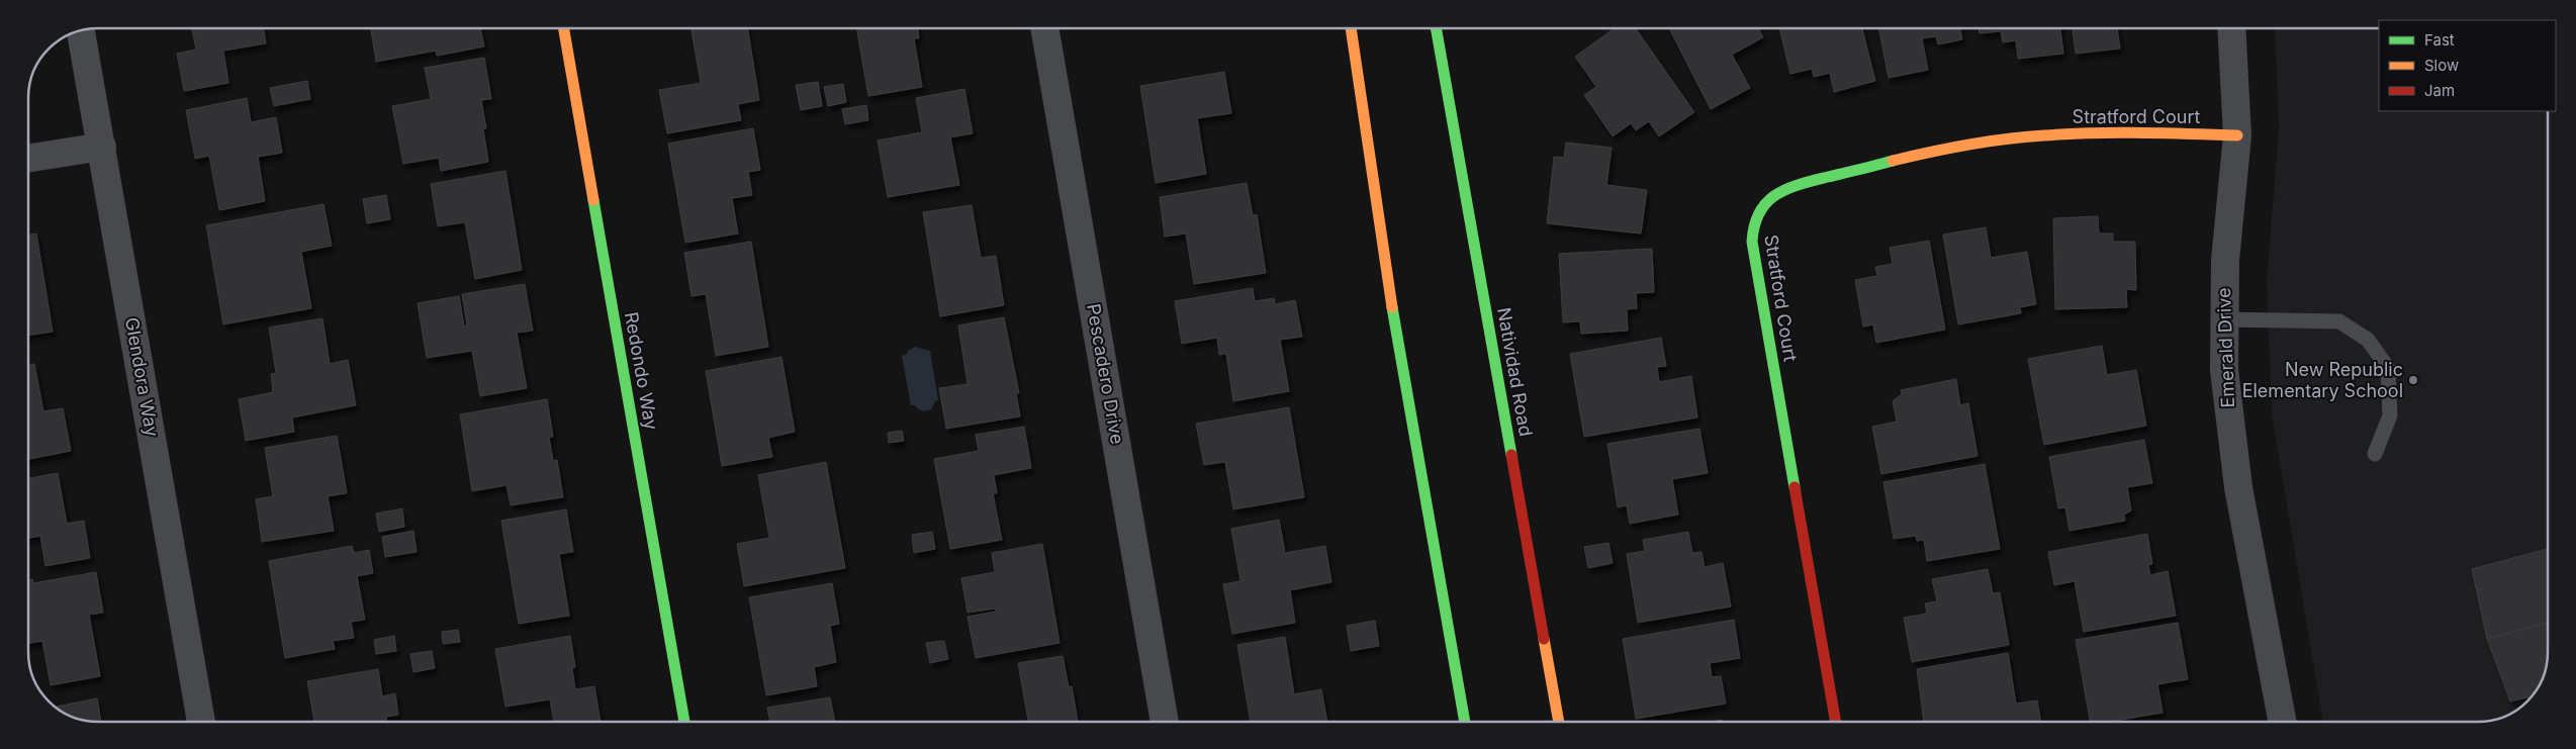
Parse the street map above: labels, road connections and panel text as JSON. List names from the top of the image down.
{
  "streets": {
    "street": [
      "Stratford Court",
      "Emerald Drive",
      "Redondo Way",
      "Natividad Road",
      "Pescadero Drive",
      "Glendora Way"
    ]
  },
  "crossings": [
    ["Stratford Court", "Emerald Drive"]
  ],
  "places": ["New Republic Elementary School"],
  "legend": ["Fast", "Slow", "Jam"]
}
